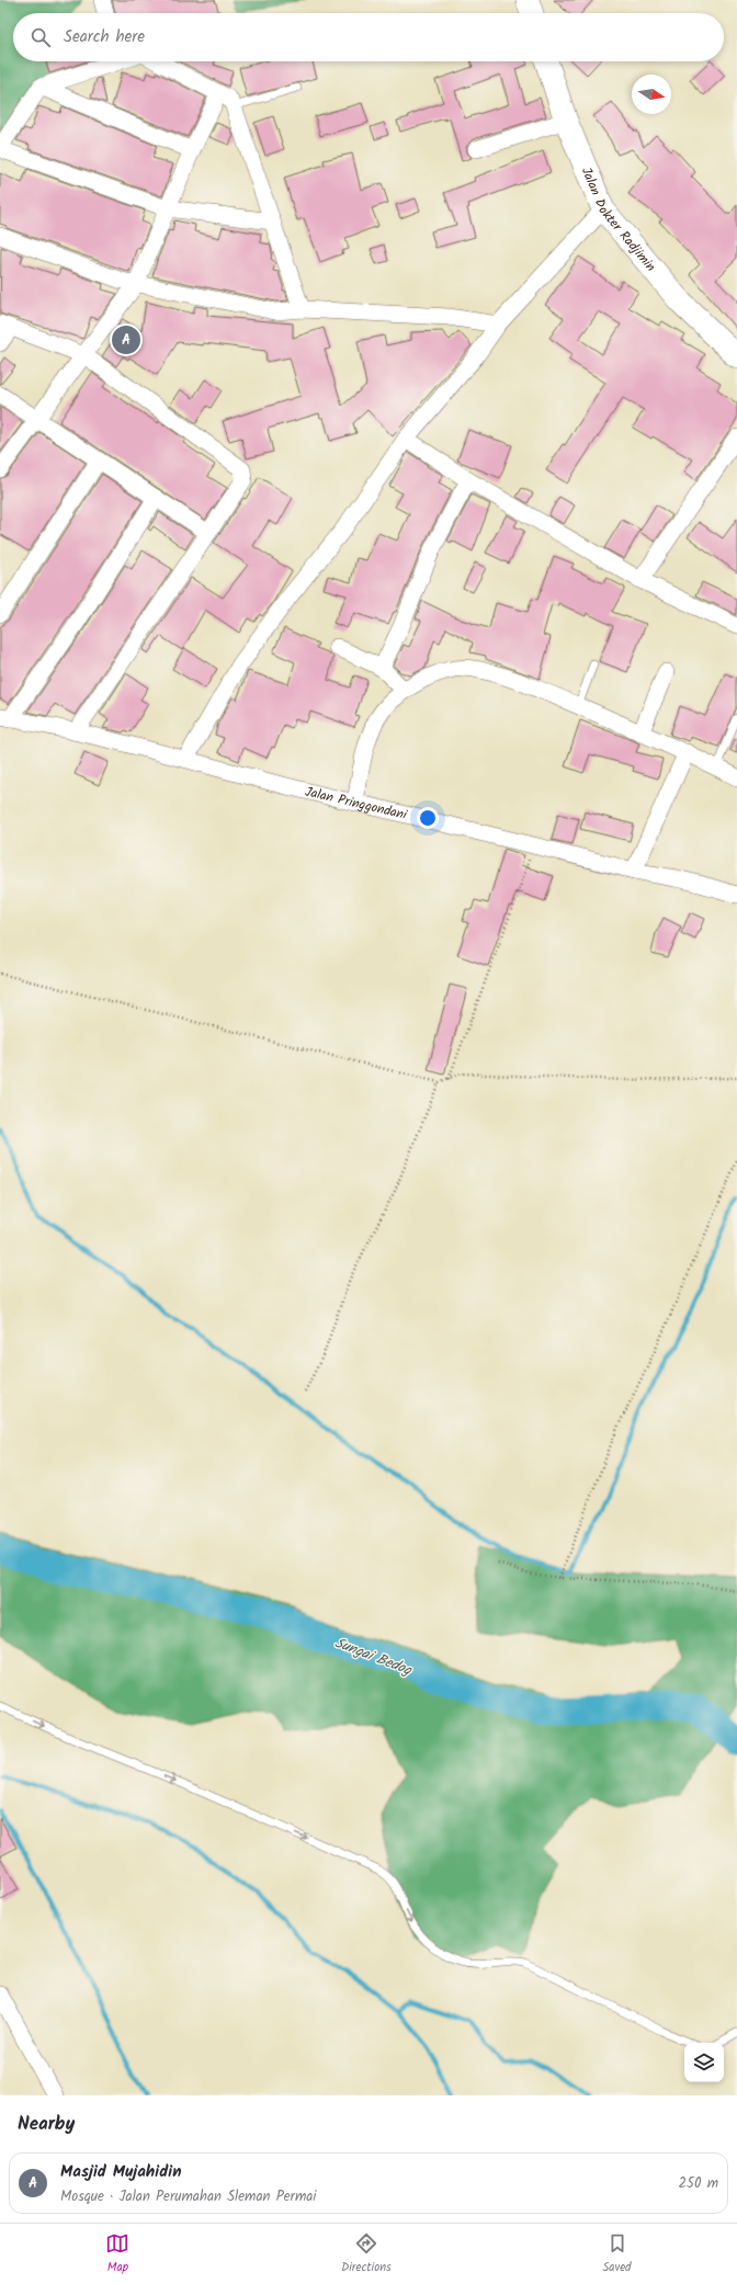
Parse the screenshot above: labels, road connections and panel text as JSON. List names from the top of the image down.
{
  "streets": {
    "main road": ["Jalan Dokter Radjimin"],
    "street": ["Jalan Pringgondani"]
  },
  "water": ["Sungai Bedog"],
  "north": "right",
  "page": {
    "search": "Search here",
    "pins": "A",
    "heading": "Nearby",
    "list": [
      {
        "mark": "A",
        "name": "Masjid Mujahidin",
        "note": "Mosque · Jalan Perumahan Sleman Permai",
        "value": "250 m"
      }
    ],
    "nav": ["Map", "Directions", "Saved"]
  }
}
